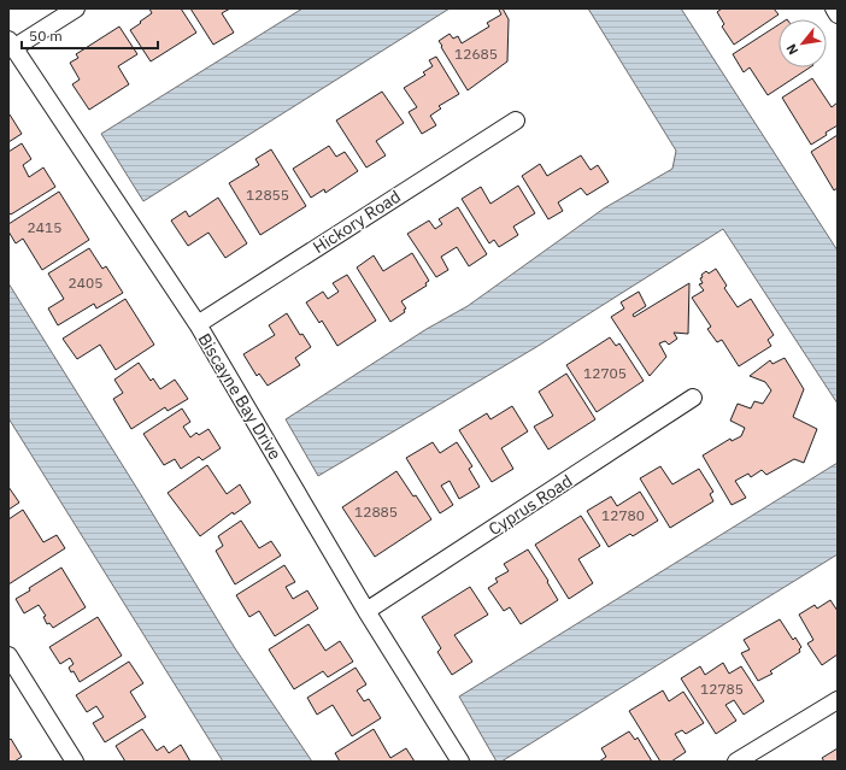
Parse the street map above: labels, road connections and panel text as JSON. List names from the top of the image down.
{
  "streets": {
    "street": ["Hickory Road", "Biscayne Bay Drive", "Cyprus Road"]
  },
  "crossings": [
    ["Hickory Road", "Biscayne Bay Drive"],
    ["Biscayne Bay Drive", "Cyprus Road"]
  ],
  "house_numbers": [
    "12685",
    "12855",
    "2415",
    "2405",
    "12705",
    "12885",
    "12780",
    "12785"
  ],
  "scale_bar": "50 m",
  "north": "bottom left"
}
